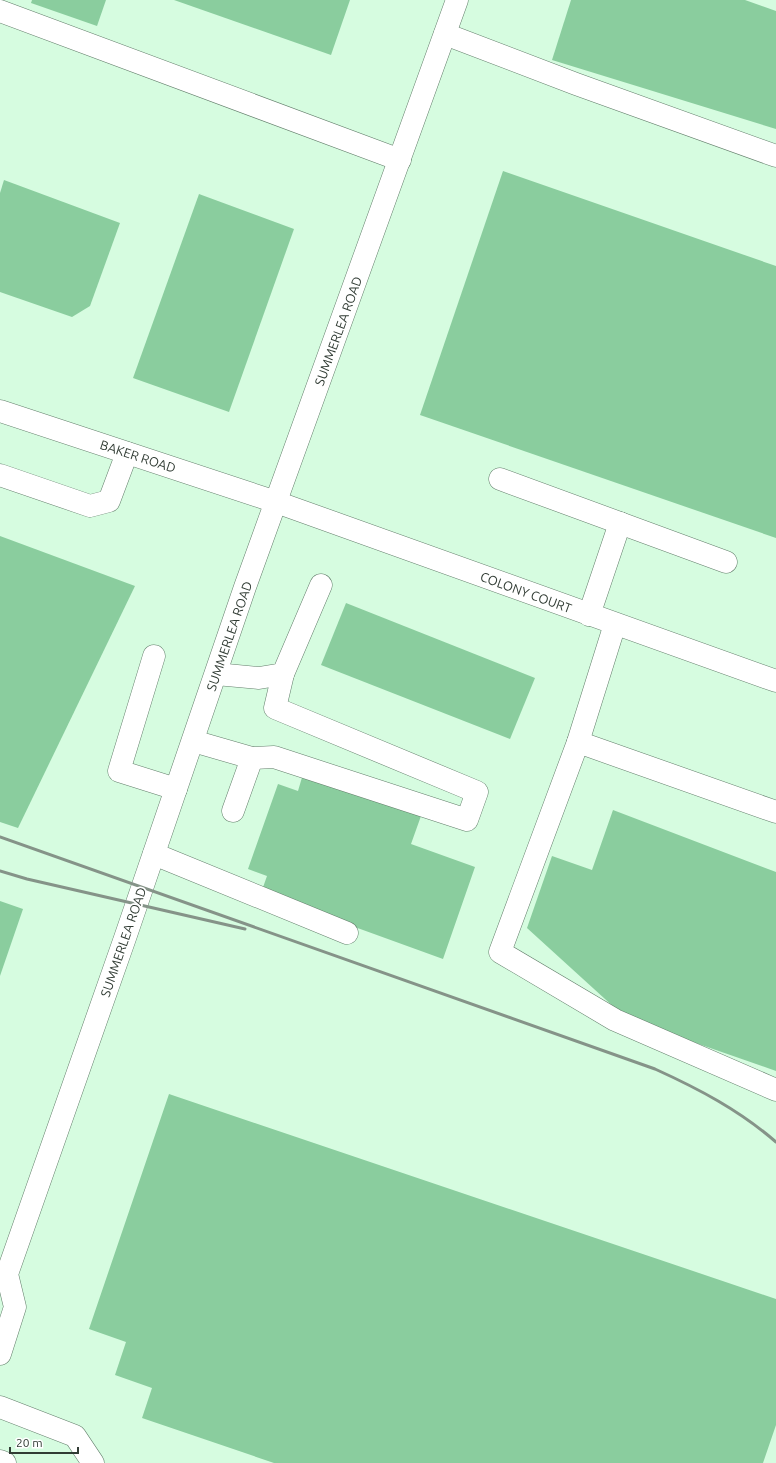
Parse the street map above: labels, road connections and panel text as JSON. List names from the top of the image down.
{
  "streets": {
    "street": ["SUMMERLEA ROAD", "BAKER ROAD", "COLONY COURT"]
  },
  "crossings": [
    ["SUMMERLEA ROAD", "BAKER ROAD"],
    ["SUMMERLEA ROAD", "COLONY COURT"],
    ["BAKER ROAD", "COLONY COURT"]
  ],
  "scale_bar": "20 m"
}
